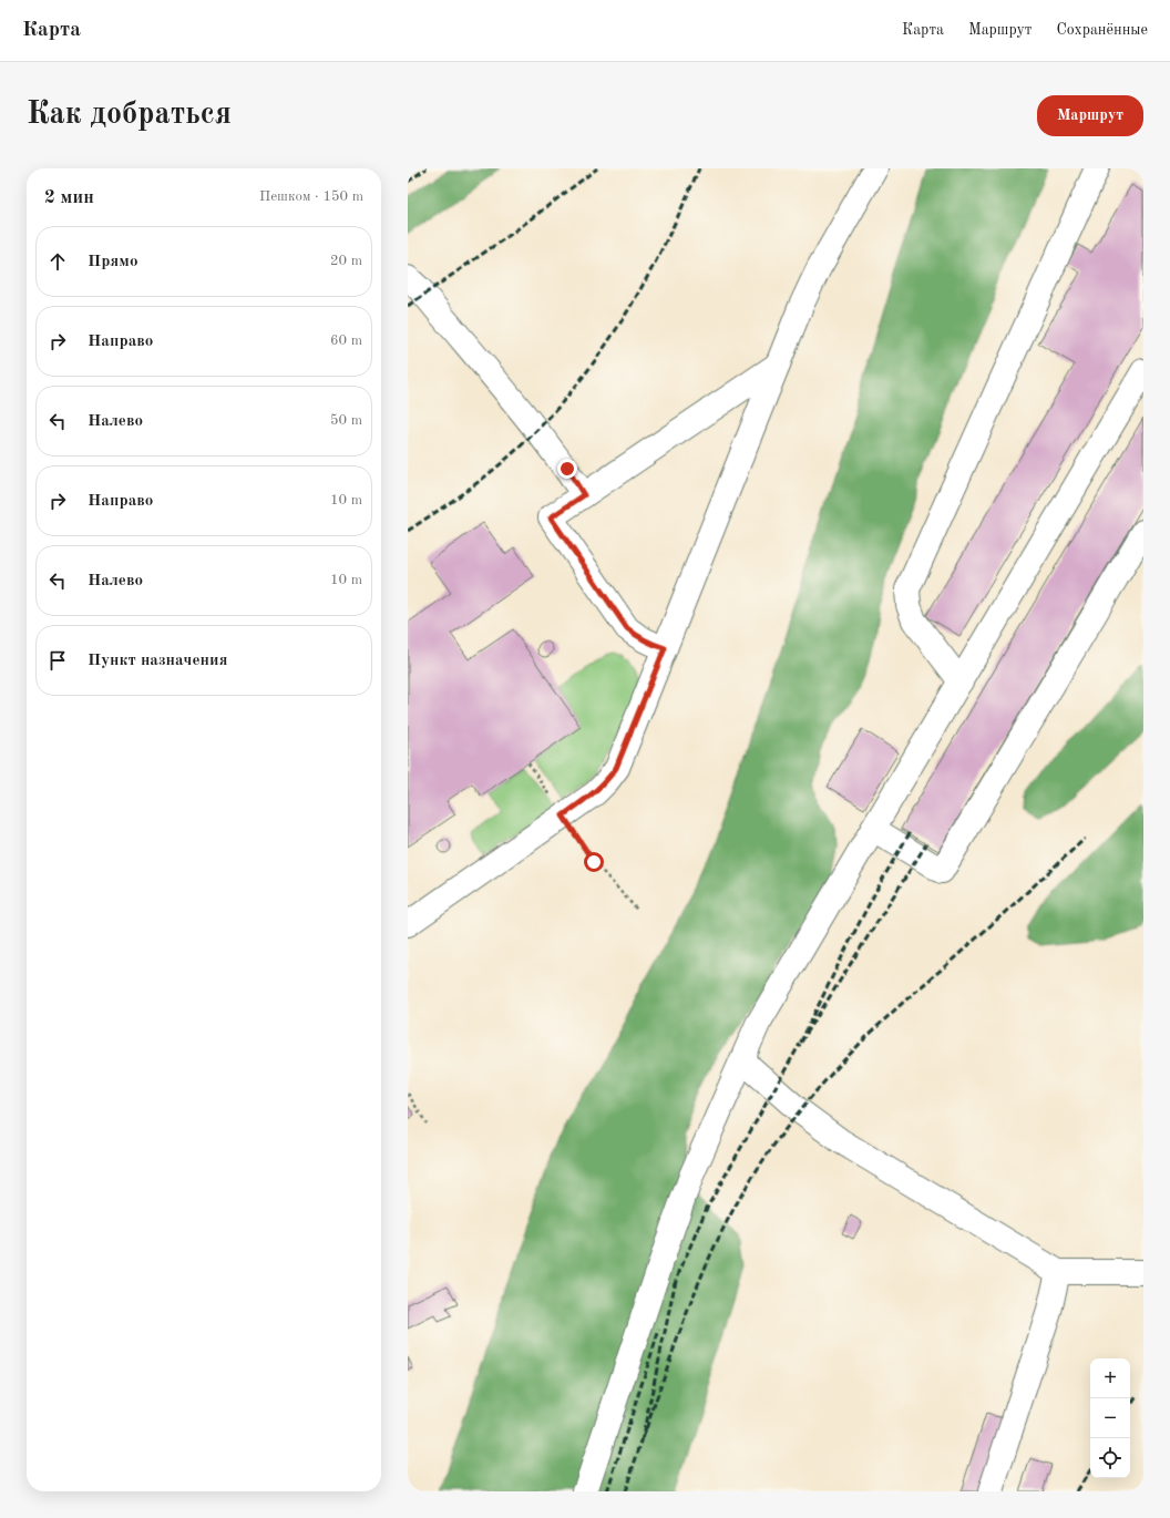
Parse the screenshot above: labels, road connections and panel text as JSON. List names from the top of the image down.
{
  "page": {
    "header": "Карта",
    "nav": ["Карта", "Маршрут", "Сохранённые"],
    "buttons": "Маршрут",
    "title": "Как добраться",
    "heading": ["2 мин", "Пешком · 150 m"],
    "list": [
      ["Прямо", "20 m"],
      ["Направо", "60 m"],
      ["Налево", "50 m"],
      ["Направо", "10 m"],
      ["Налево", "10 m"],
      "Пункт назначения"
    ],
    "map_buttons": ["+", "−"]
  }
}
